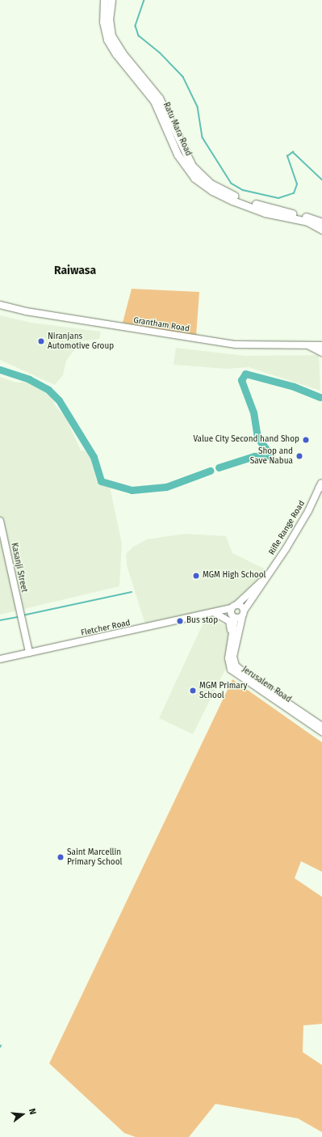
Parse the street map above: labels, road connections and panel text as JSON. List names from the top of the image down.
{
  "streets": {
    "highway": ["Ratu Mara Road"],
    "main road": [
      "Grantham Road",
      "Rifle Range Road",
      "Kasanji Street",
      "Fletcher Road",
      "Jerusalem Road"
    ]
  },
  "crossings": [
    ["Rifle Range Road", "Fletcher Road"],
    ["Rifle Range Road", "Jerusalem Road"],
    ["Kasanji Street", "Fletcher Road"],
    ["Fletcher Road", "Jerusalem Road"]
  ],
  "districts": ["Raiwasa"],
  "places": [
    "Niranjans Automotive Group",
    "Value City Second hand Shop",
    "Shop and Save Nabua",
    "MGM High School",
    "Bus stop",
    "MGM Primary School",
    "Saint Marcellin Primary School"
  ],
  "north": "right"
}
